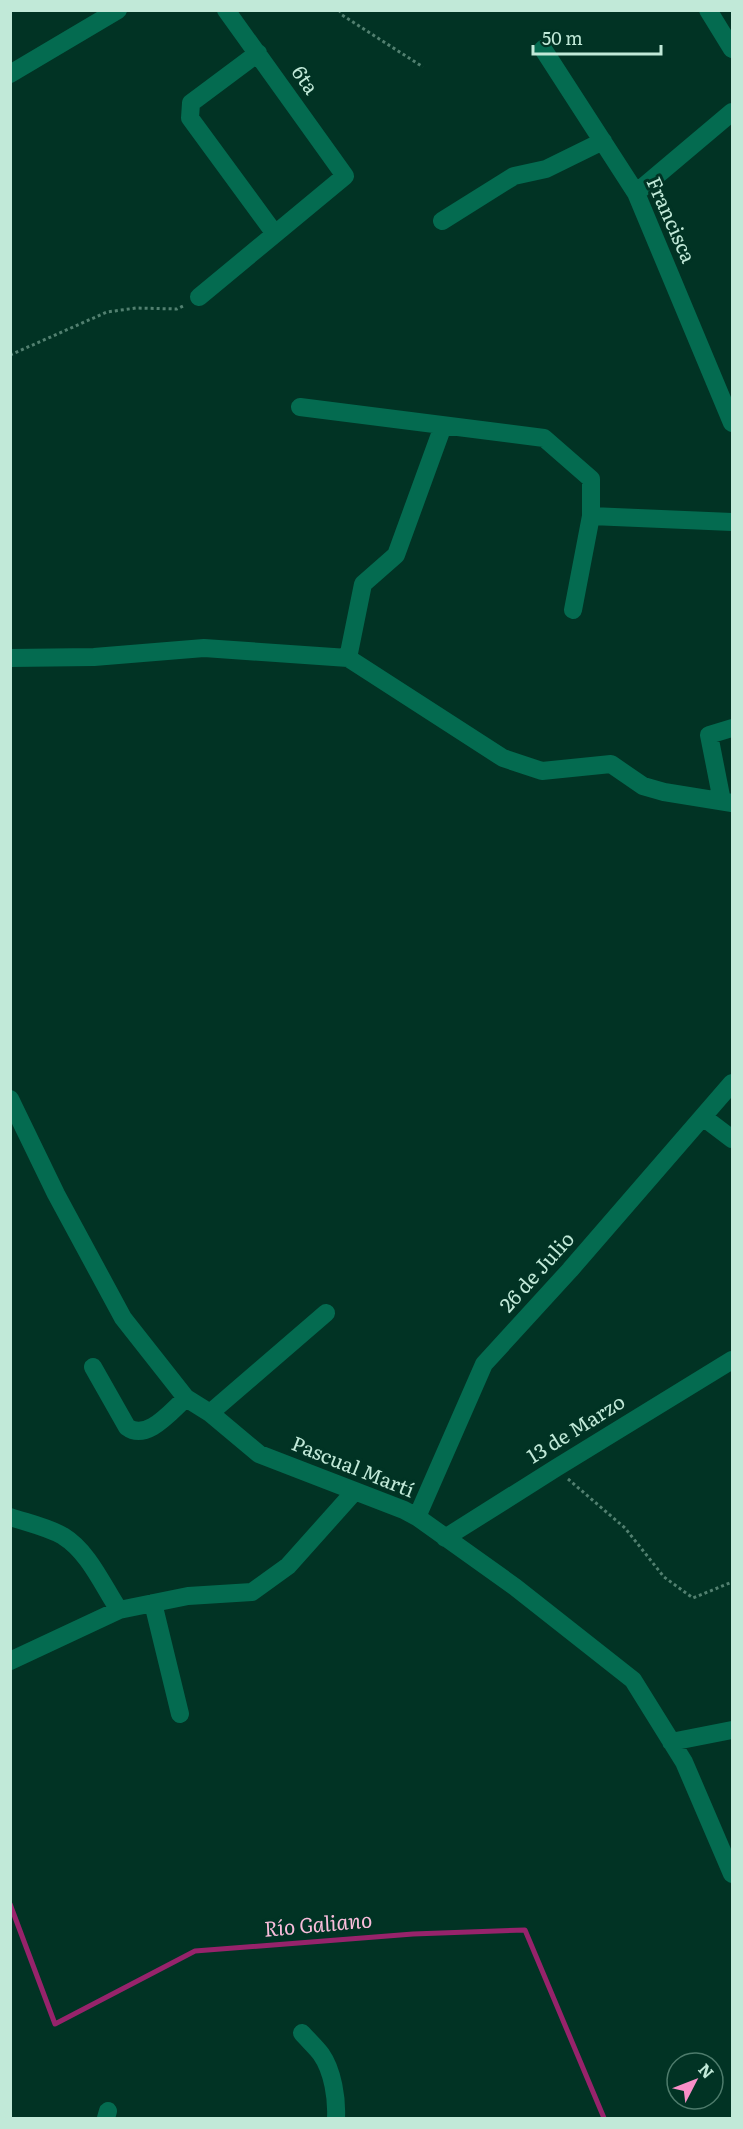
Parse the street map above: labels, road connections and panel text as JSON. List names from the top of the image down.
{
  "streets": {
    "street": [
      "6ta",
      "Francisca",
      "26 de Julio",
      "13 de Marzo",
      "Pascual Martí"
    ]
  },
  "crossings": [
    ["26 de Julio", "Pascual Martí"],
    ["13 de Marzo", "Pascual Martí"]
  ],
  "water": ["Río Galiano"],
  "scale_bar": "50 m",
  "north": "top right"
}
